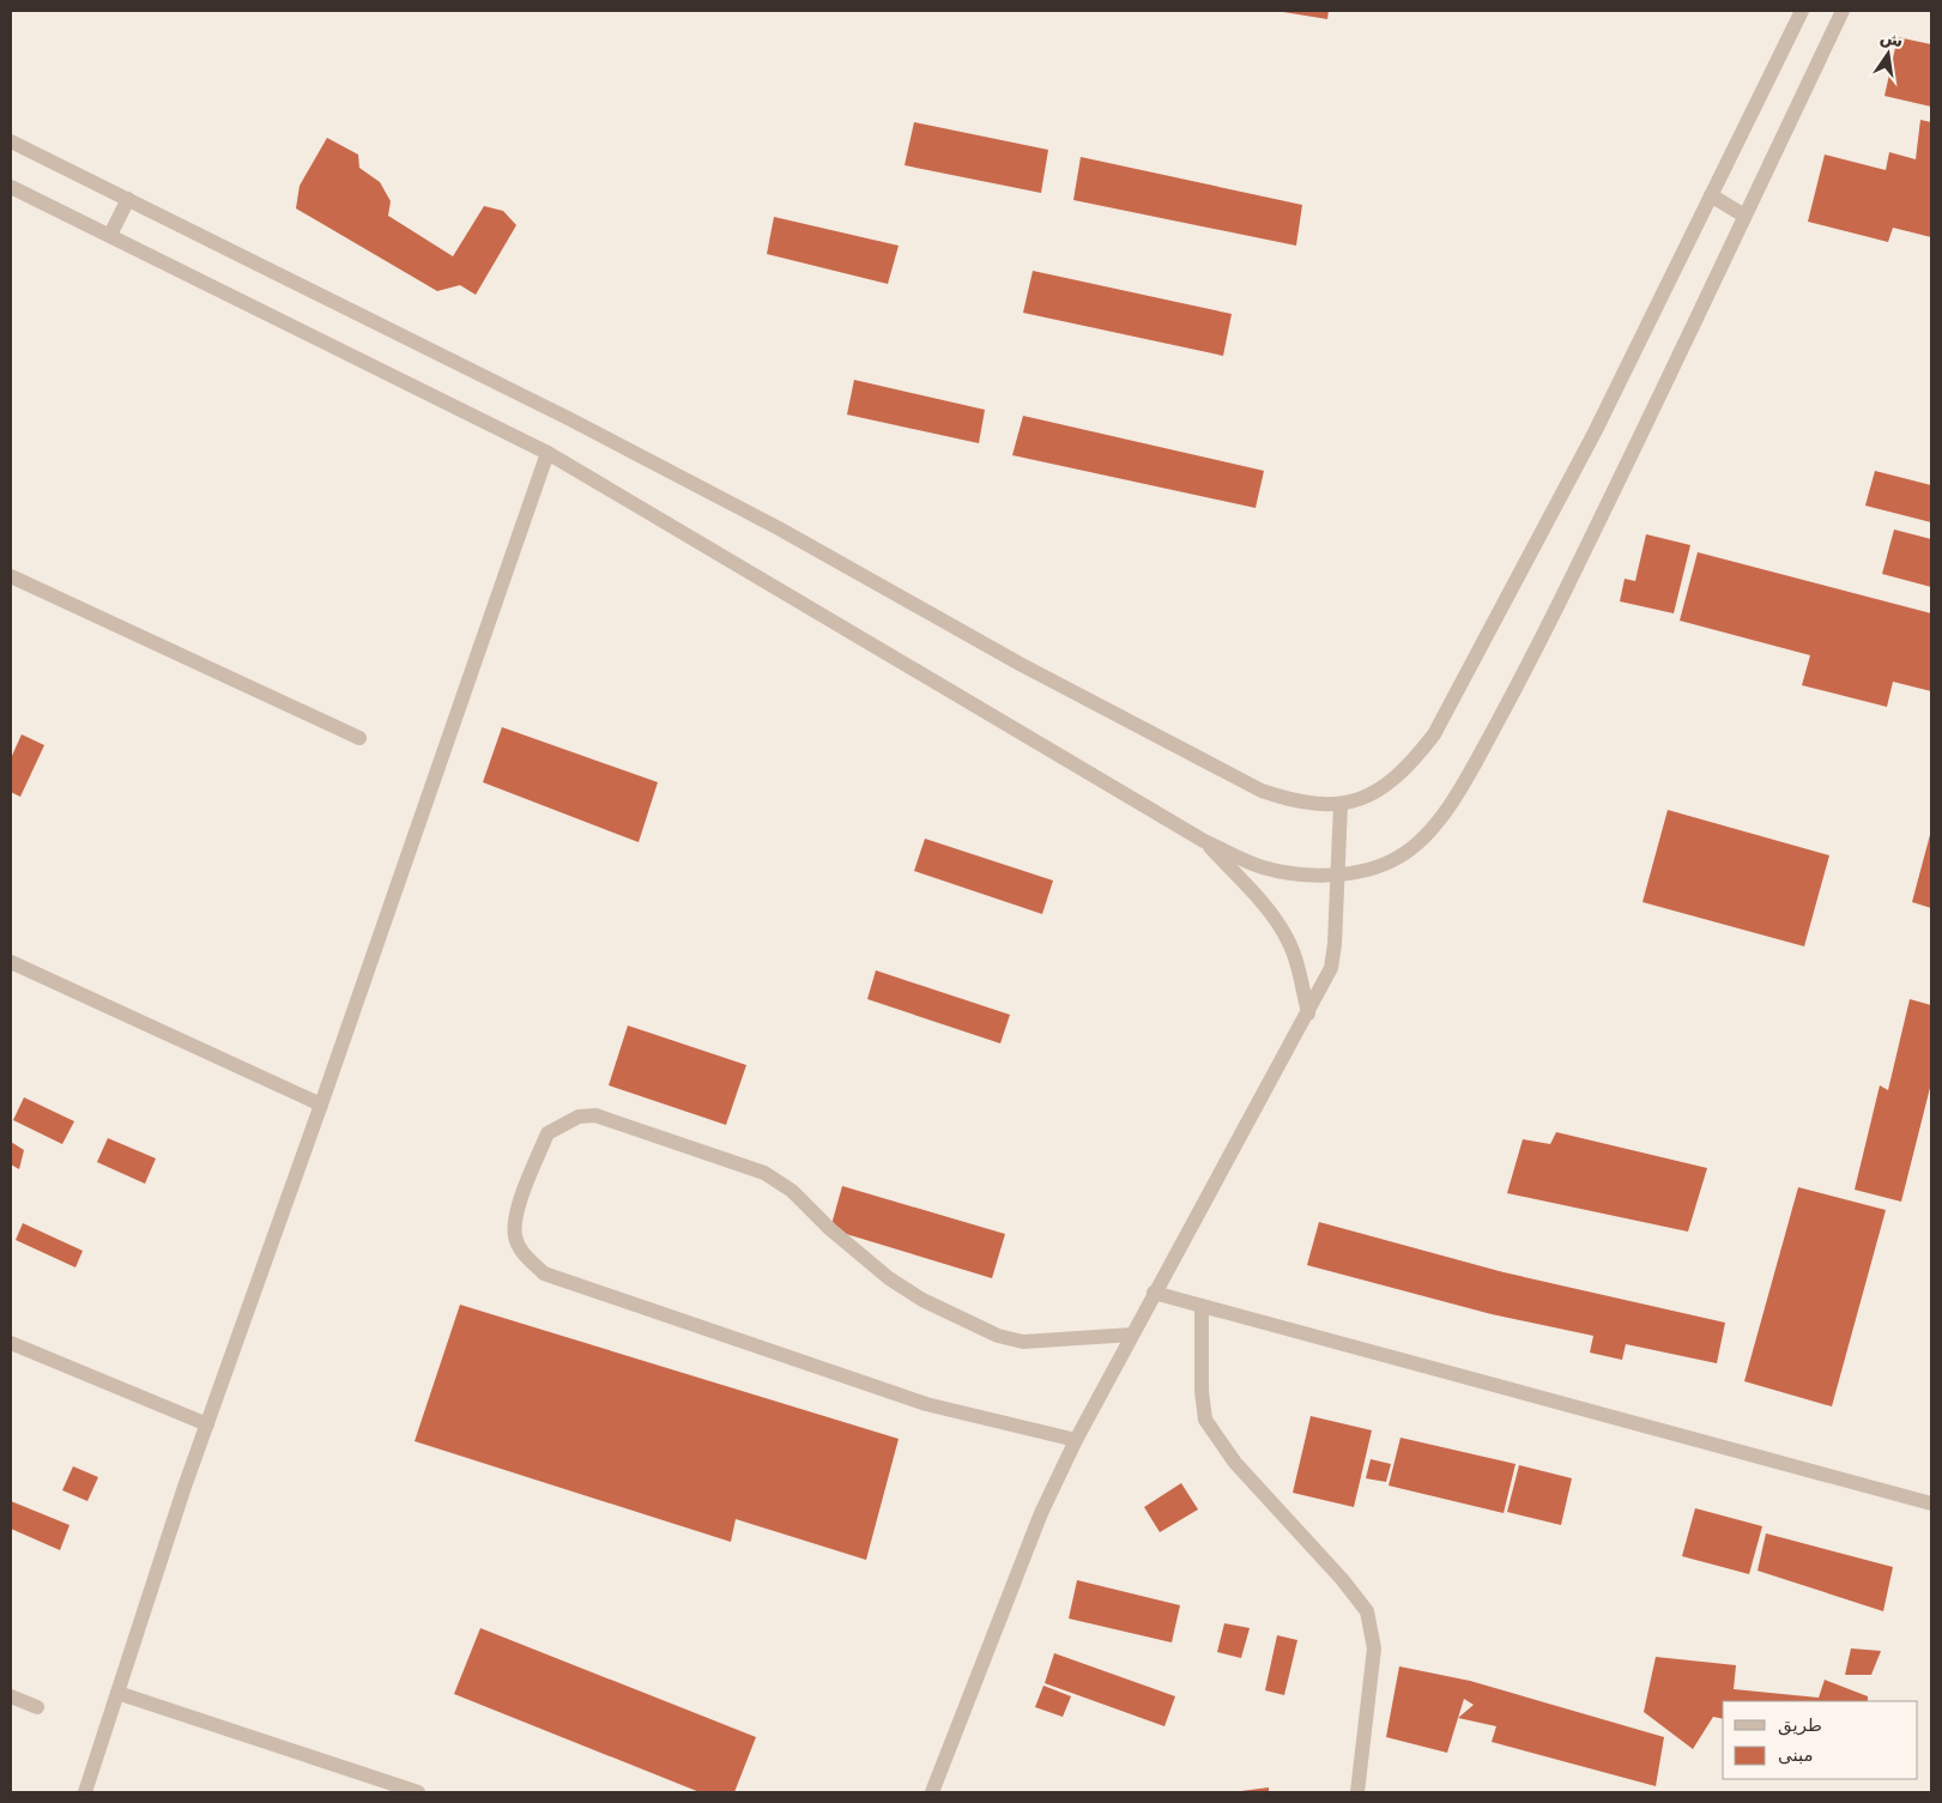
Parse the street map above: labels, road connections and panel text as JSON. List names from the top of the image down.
{
  "legend": ["طريق", "مبنى"],
  "north": "top"
}
